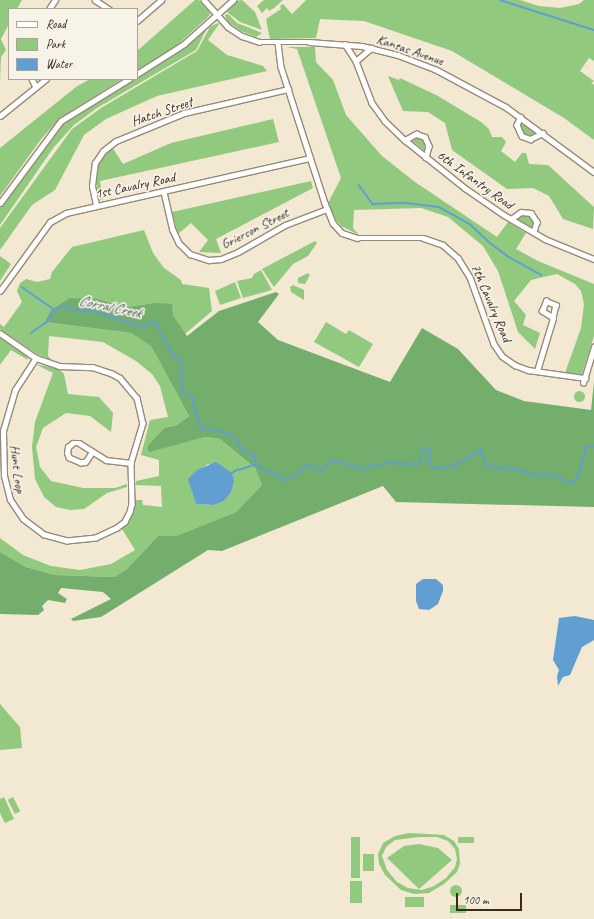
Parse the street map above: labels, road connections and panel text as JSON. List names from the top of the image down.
{
  "streets": {
    "street": [
      "Kansas Avenue",
      "Hatch Street",
      "6th Infantry Road",
      "1st Cavalry Road",
      "Grierson Street",
      "7th Cavalry Road",
      "Hunt Loop"
    ]
  },
  "crossings": [
    ["Kansas Avenue", "6th Infantry Road"],
    ["Kansas Avenue", "7th Cavalry Road"],
    ["Hatch Street", "1st Cavalry Road"],
    ["Hatch Street", "7th Cavalry Road"],
    ["1st Cavalry Road", "Grierson Street"],
    ["1st Cavalry Road", "7th Cavalry Road"],
    ["Grierson Street", "7th Cavalry Road"]
  ],
  "water": ["Corral Creek"],
  "legend": ["Road", "Park", "Water"],
  "scale_bar": "100 m"
}
